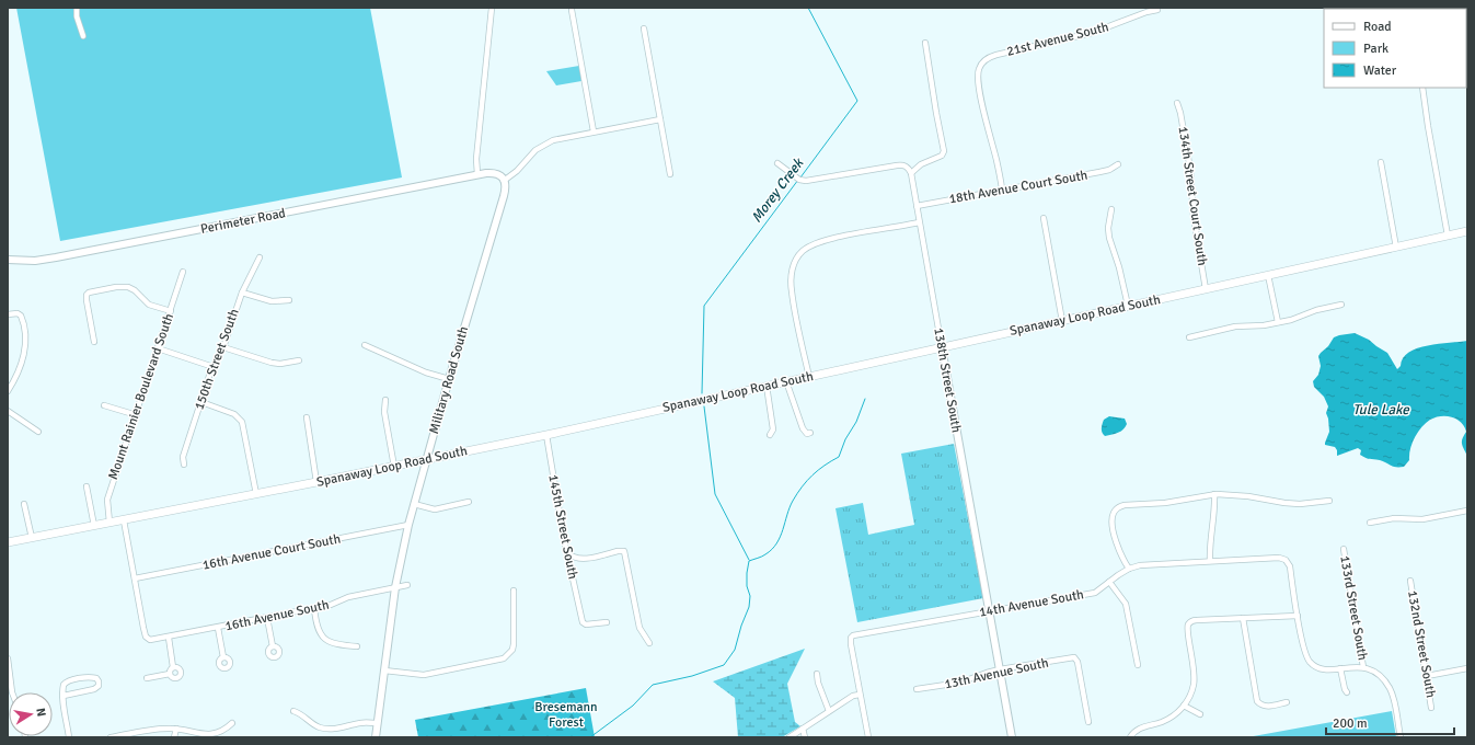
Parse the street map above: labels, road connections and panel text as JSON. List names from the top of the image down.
{
  "streets": {
    "main road": ["Spanaway Loop Road South"],
    "street": [
      "21st Avenue South",
      "18th Avenue Court South",
      "134th Street Court South",
      "Perimeter Road",
      "150th Street South",
      "Military Road South",
      "138th Street South",
      "Mount Rainier Boulevard South",
      "145th Street South",
      "16th Avenue Court South",
      "14th Avenue South",
      "133rd Street South",
      "16th Avenue South",
      "132nd Street South",
      "13th Avenue South"
    ]
  },
  "crossings": [
    ["21st Avenue South", "18th Avenue Court South"],
    ["18th Avenue Court South", "138th Street South"],
    ["134th Street Court South", "Spanaway Loop Road South"],
    ["Perimeter Road", "Military Road South"],
    ["Spanaway Loop Road South", "Military Road South"],
    ["Spanaway Loop Road South", "138th Street South"],
    ["Spanaway Loop Road South", "Mount Rainier Boulevard South"],
    ["Spanaway Loop Road South", "145th Street South"],
    ["Military Road South", "16th Avenue Court South"],
    ["Military Road South", "16th Avenue South"],
    ["138th Street South", "14th Avenue South"],
    ["138th Street South", "13th Avenue South"],
    ["16th Avenue Court South", "16th Avenue South"]
  ],
  "water": ["Morey Creek", "Tule Lake"],
  "parks": ["Bresemann Forest"],
  "legend": ["Road", "Park", "Water"],
  "scale_bar": "200 m",
  "north": "right"
}
